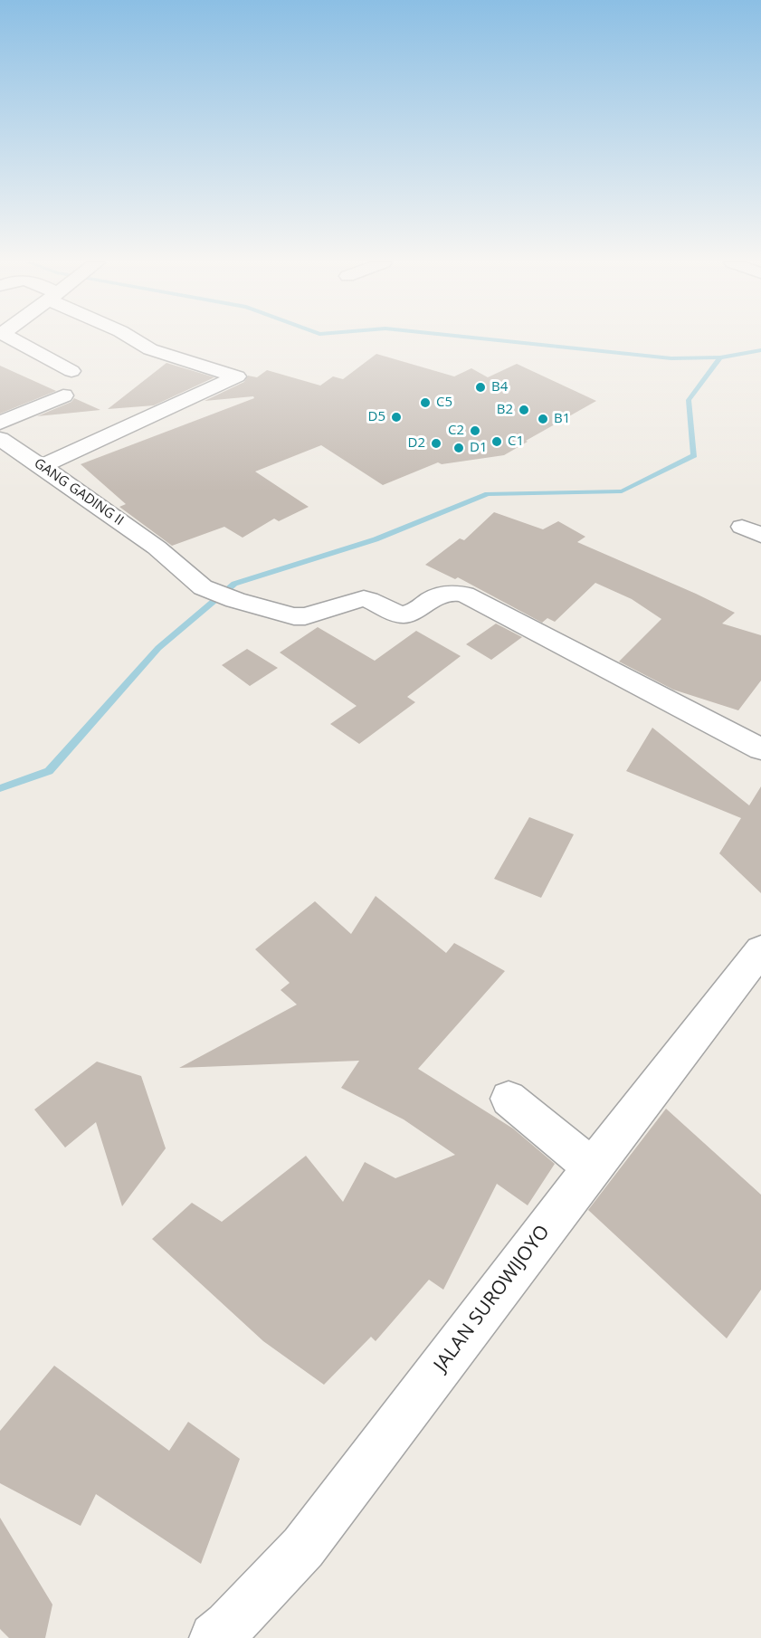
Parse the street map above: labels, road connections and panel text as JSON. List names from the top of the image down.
{
  "streets": {
    "street": ["GANG GADING II", "JALAN SUROWIJOYO"]
  },
  "places": [
    "B4",
    "C5",
    "B2",
    "D5",
    "B1",
    "C2",
    "C1",
    "D2",
    "D1"
  ]
}
